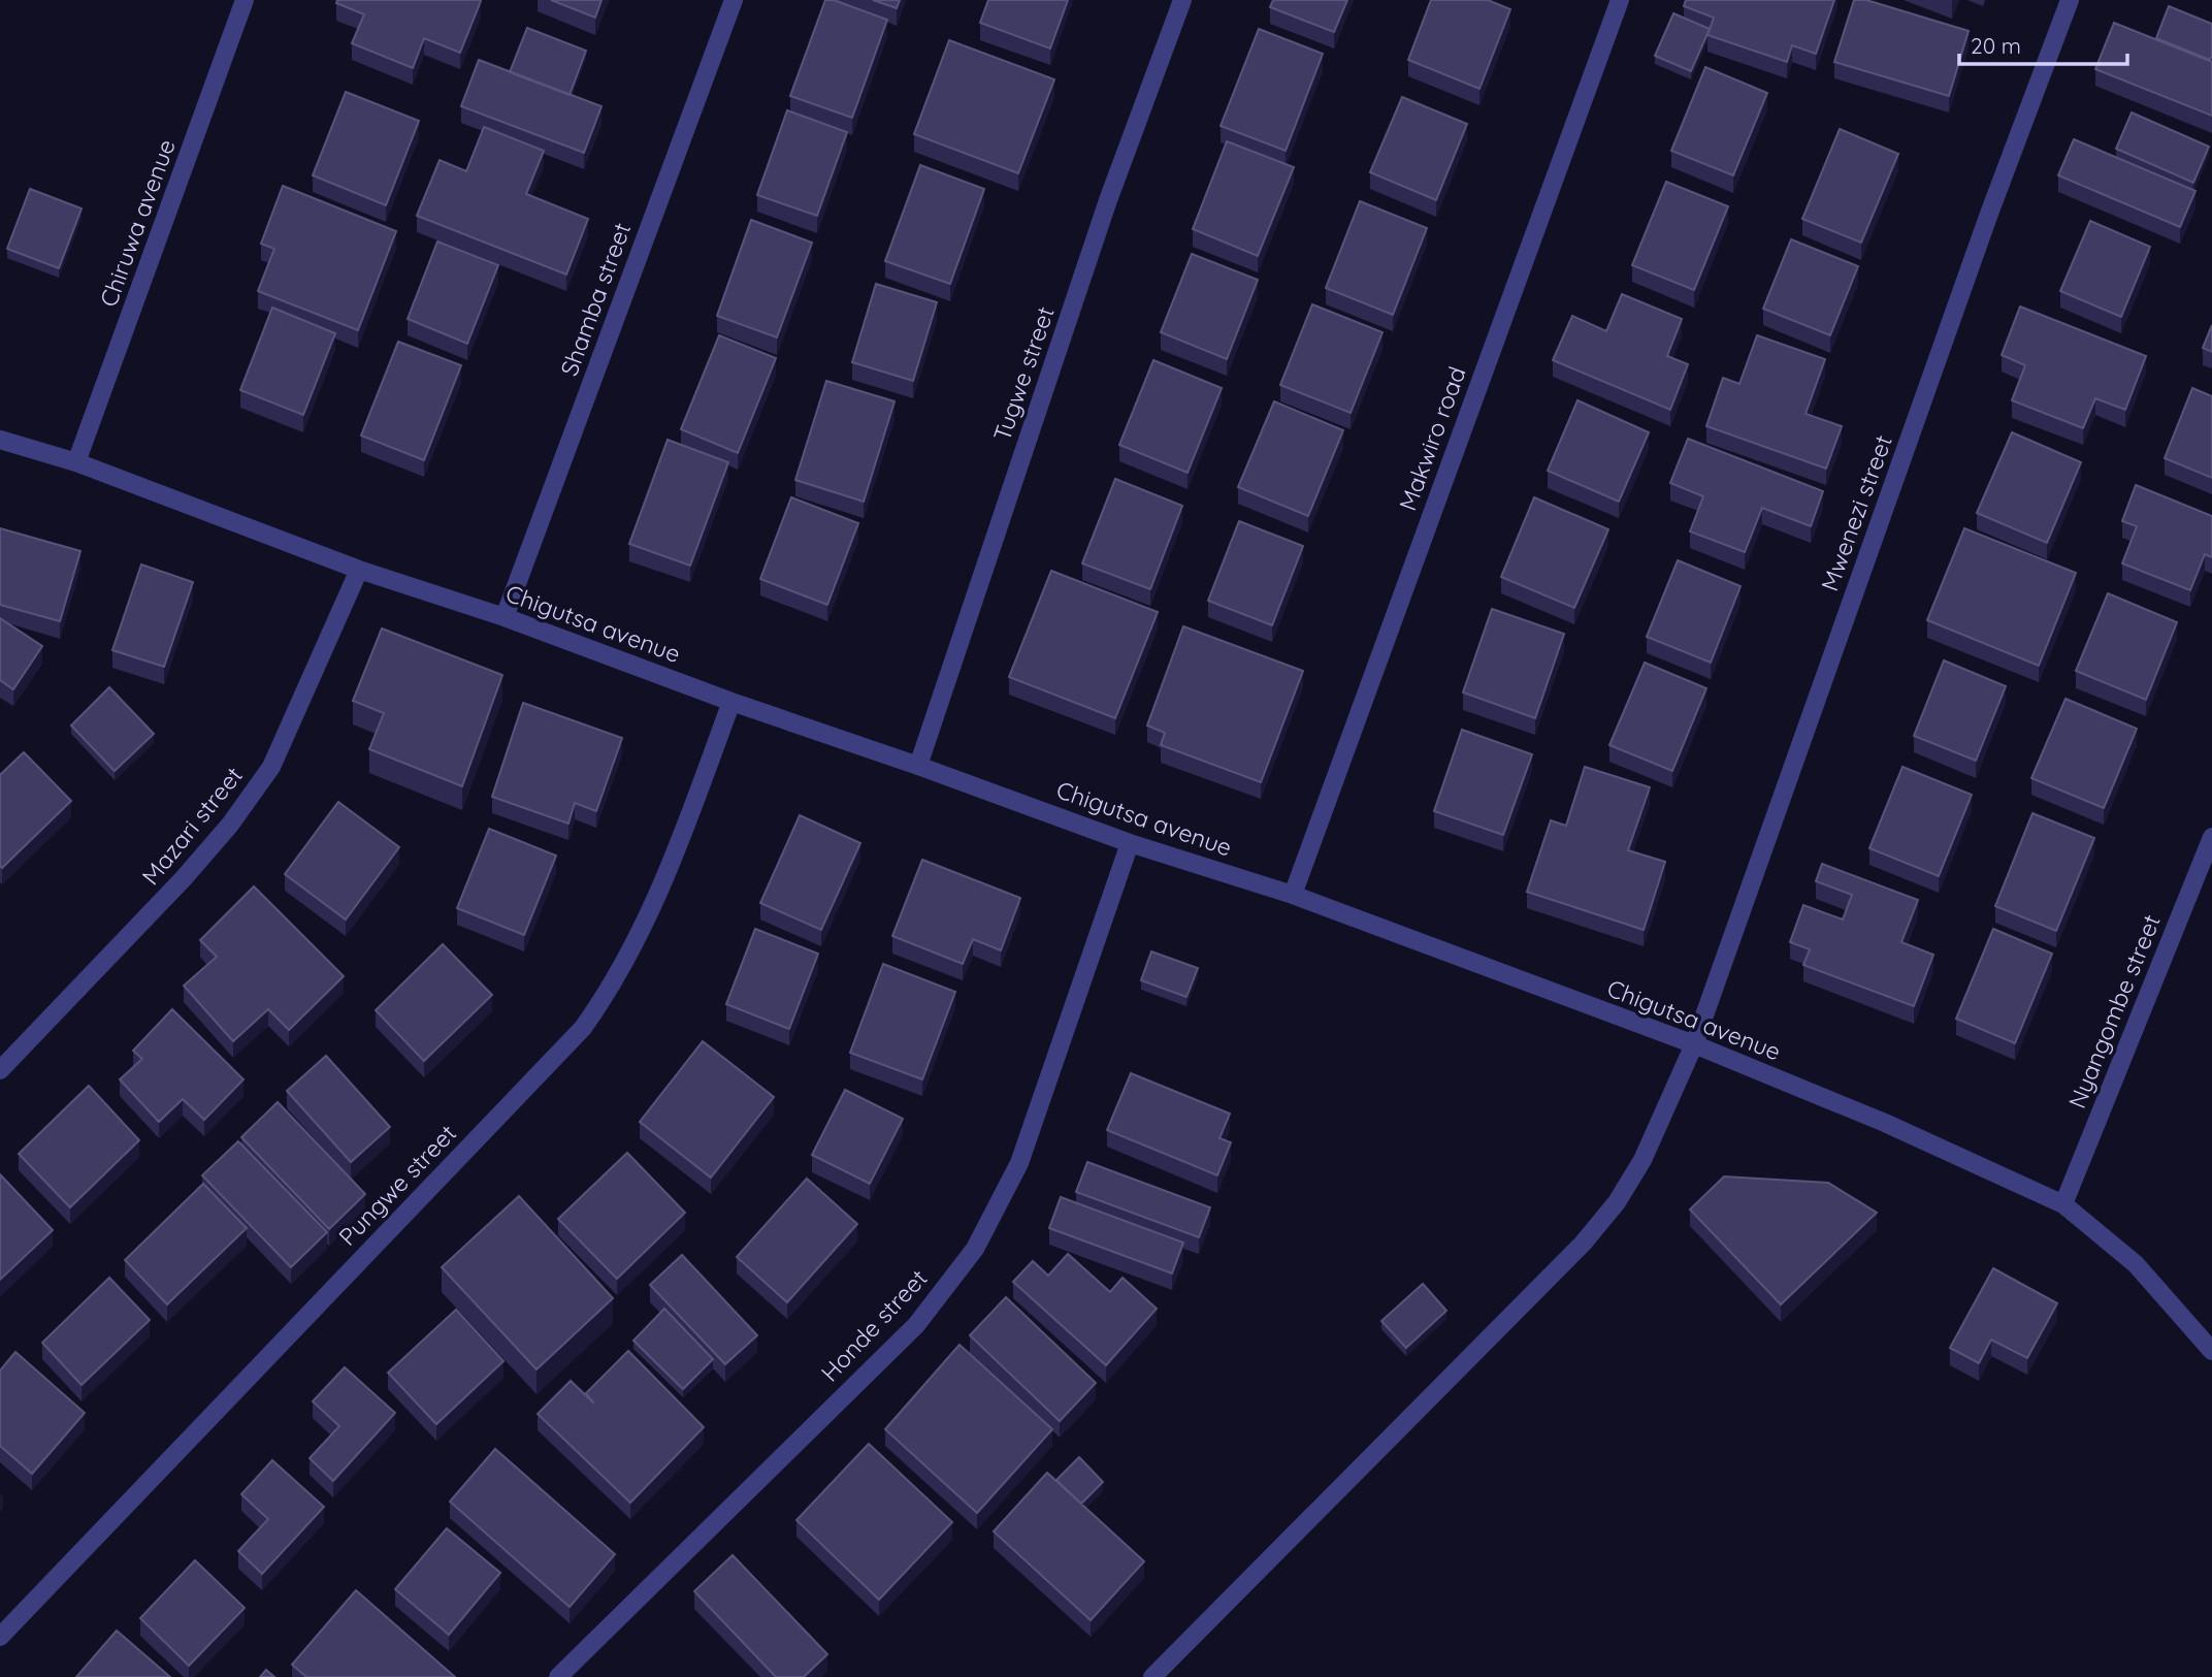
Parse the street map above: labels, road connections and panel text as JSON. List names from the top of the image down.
{
  "streets": {
    "street": [
      "Chiruwa avenue",
      "Shamba street",
      "Tugwe street",
      "Makwiro road",
      "Mwenezi street",
      "Chigutsa avenue",
      "Mazari street",
      "Nyangombe street",
      "Pungwe street",
      "Honde street"
    ]
  },
  "crossings": [
    ["Chiruwa avenue", "Chigutsa avenue"],
    ["Shamba street", "Chigutsa avenue"],
    ["Tugwe street", "Chigutsa avenue"],
    ["Makwiro road", "Chigutsa avenue"],
    ["Mwenezi street", "Chigutsa avenue"],
    ["Chigutsa avenue", "Mazari street"],
    ["Chigutsa avenue", "Nyangombe street"],
    ["Chigutsa avenue", "Pungwe street"],
    ["Chigutsa avenue", "Honde street"]
  ],
  "scale_bar": "20 m"
}
